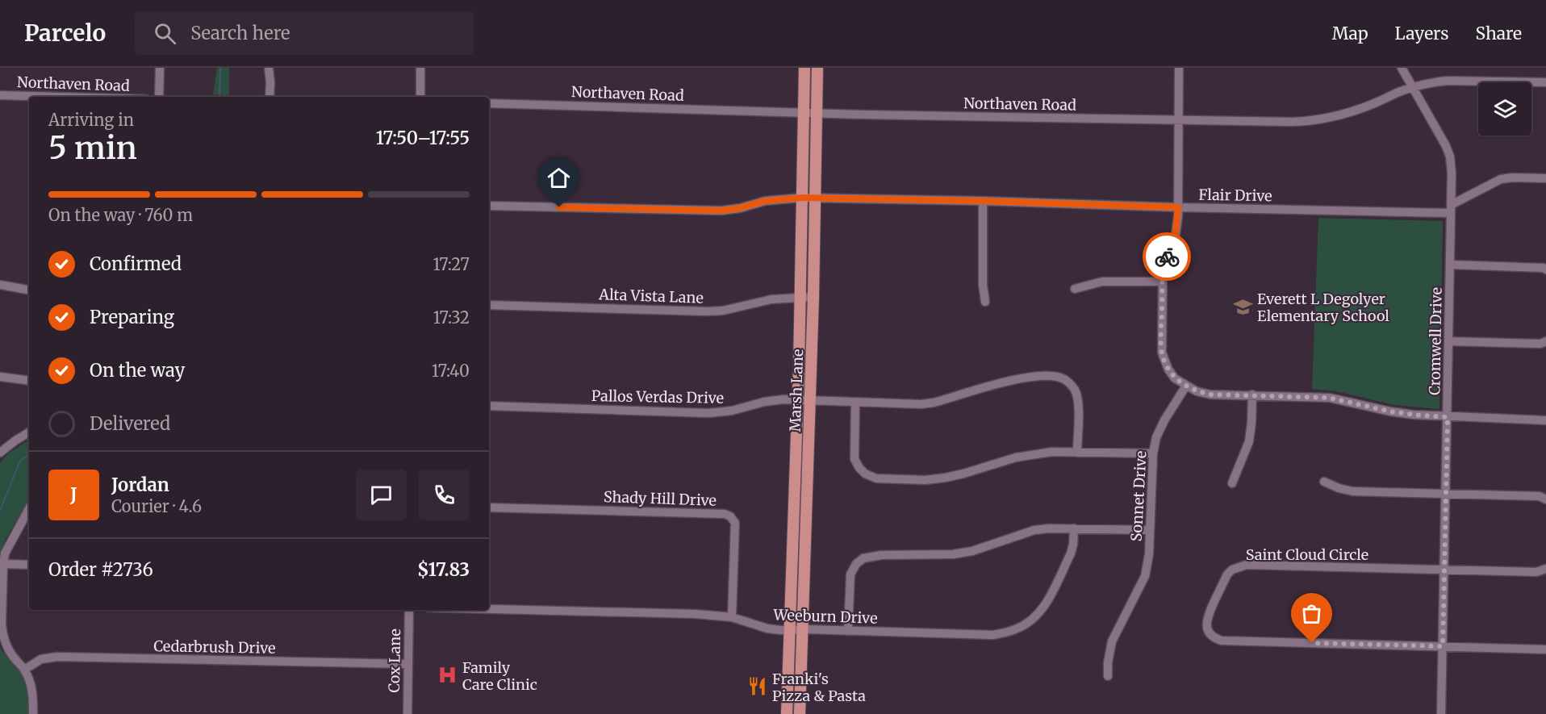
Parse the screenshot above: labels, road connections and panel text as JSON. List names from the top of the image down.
{
  "streets": {
    "main road": ["Marsh Lane"],
    "street": [
      "Northaven Road",
      "Flair Drive",
      "Alta Vista Lane",
      "Cromwell Drive",
      "Pallos Verdas Drive",
      "Sonnet Drive",
      "Shady Hill Drive",
      "Saint Cloud Circle",
      "Weeburn Drive",
      "Cedarbrush Drive",
      "Cox Lane"
    ]
  },
  "crossings": [
    ["Northaven Road", "Cromwell Drive"],
    ["Northaven Road", "Marsh Lane"],
    ["Flair Drive", "Cromwell Drive"],
    ["Flair Drive", "Marsh Lane"],
    ["Alta Vista Lane", "Marsh Lane"],
    ["Cromwell Drive", "Saint Cloud Circle"],
    ["Marsh Lane", "Pallos Verdas Drive"],
    ["Marsh Lane", "Weeburn Drive"],
    ["Shady Hill Drive", "Weeburn Drive"],
    ["Cedarbrush Drive", "Cox Lane"]
  ],
  "places": {
    "school or university": ["Everett L Degolyer Elementary School"],
    "hospital": ["Family Care Clinic"],
    "restaurant": ["Franki's Pizza & Pasta"]
  },
  "page": {
    "header": "Parcelo",
    "search": "Search here",
    "nav": ["Map", "Layers", "Share"],
    "heading": ["5 min", "Arriving in", "17:50–17:55"],
    "panel": [
      "Jordan",
      "Courier · 4.6",
      "Order #2736",
      "$17.83"
    ],
    "bar": "On the way · 760 m",
    "list": [
      ["Confirmed", "17:27"],
      ["Preparing", "17:32"],
      ["On the way", "17:40"],
      "Delivered"
    ],
    "round": "J"
  }
}
